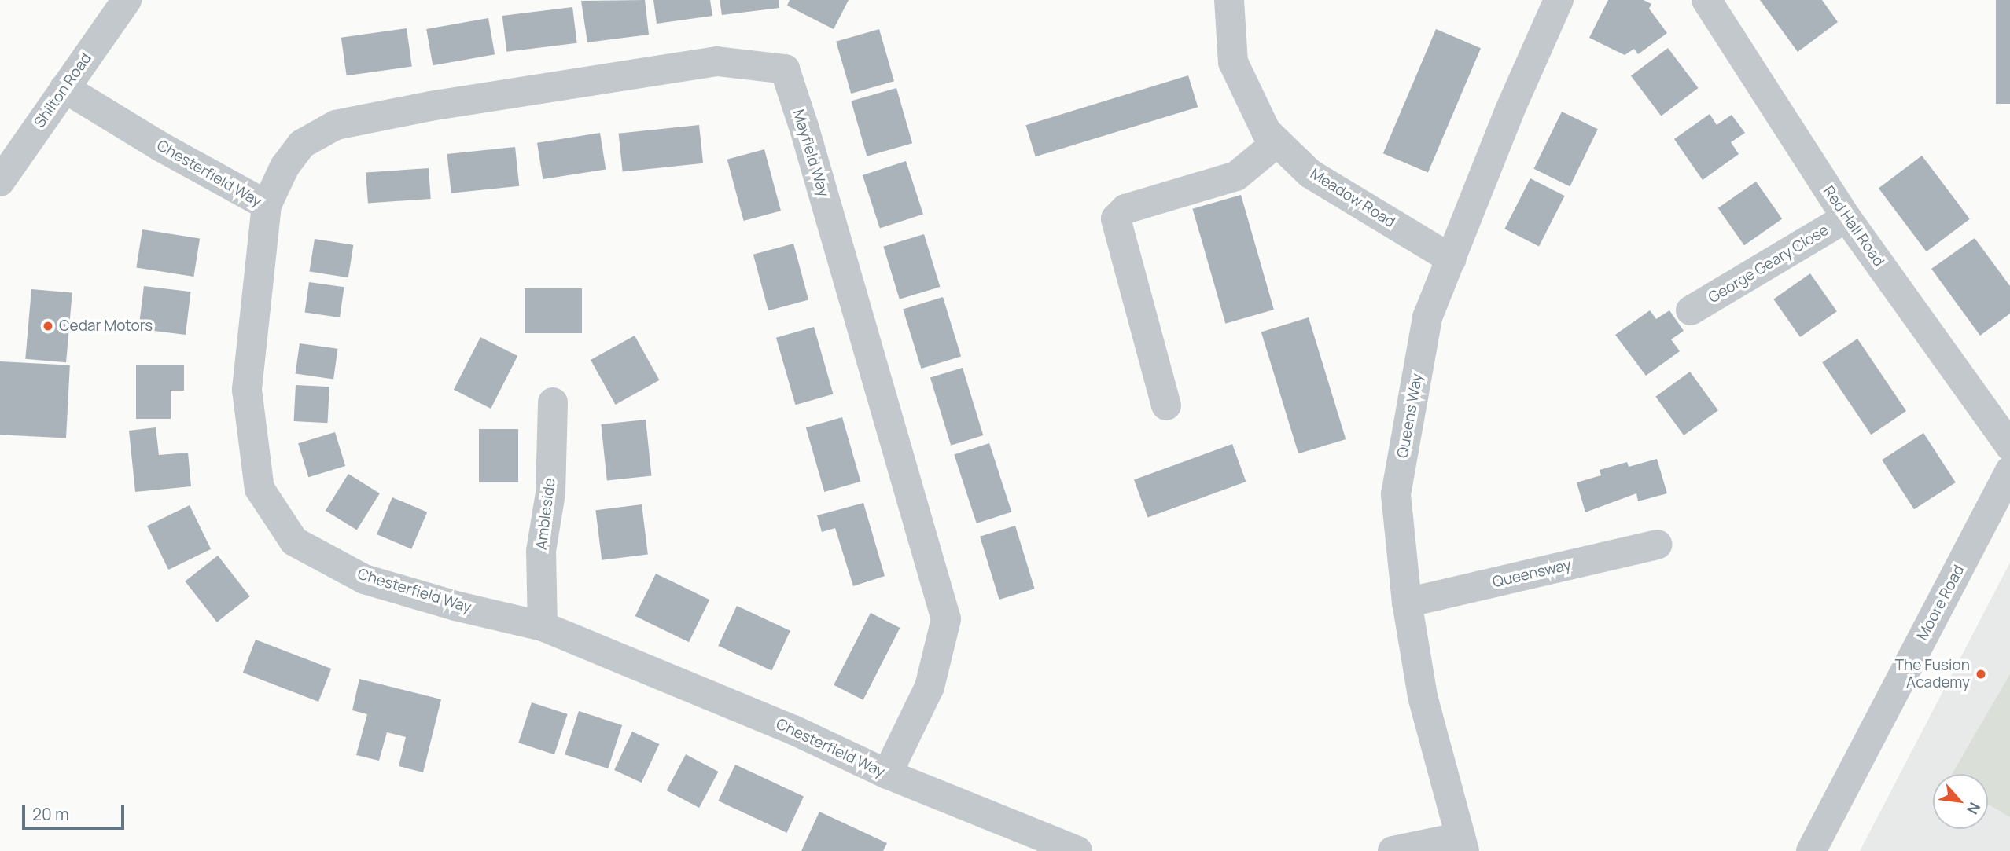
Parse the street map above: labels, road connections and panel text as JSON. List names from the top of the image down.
{
  "streets": {
    "street": [
      "Shilton Road",
      "Mayfield Way",
      "Chesterfield Way",
      "Meadow Road",
      "Red Hall Road",
      "George Geary Close",
      "Queens Way",
      "Ambleside",
      "Queensway",
      "Moore Road"
    ]
  },
  "crossings": [
    ["Shilton Road", "Chesterfield Way"],
    ["Mayfield Way", "Chesterfield Way"],
    ["Chesterfield Way", "Ambleside"],
    ["Meadow Road", "Queens Way"],
    ["Red Hall Road", "George Geary Close"],
    ["Queens Way", "Queensway"]
  ],
  "places": ["Cedar Motors", "The Fusion Academy"],
  "scale_bar": "20 m",
  "north": "bottom right"
}
